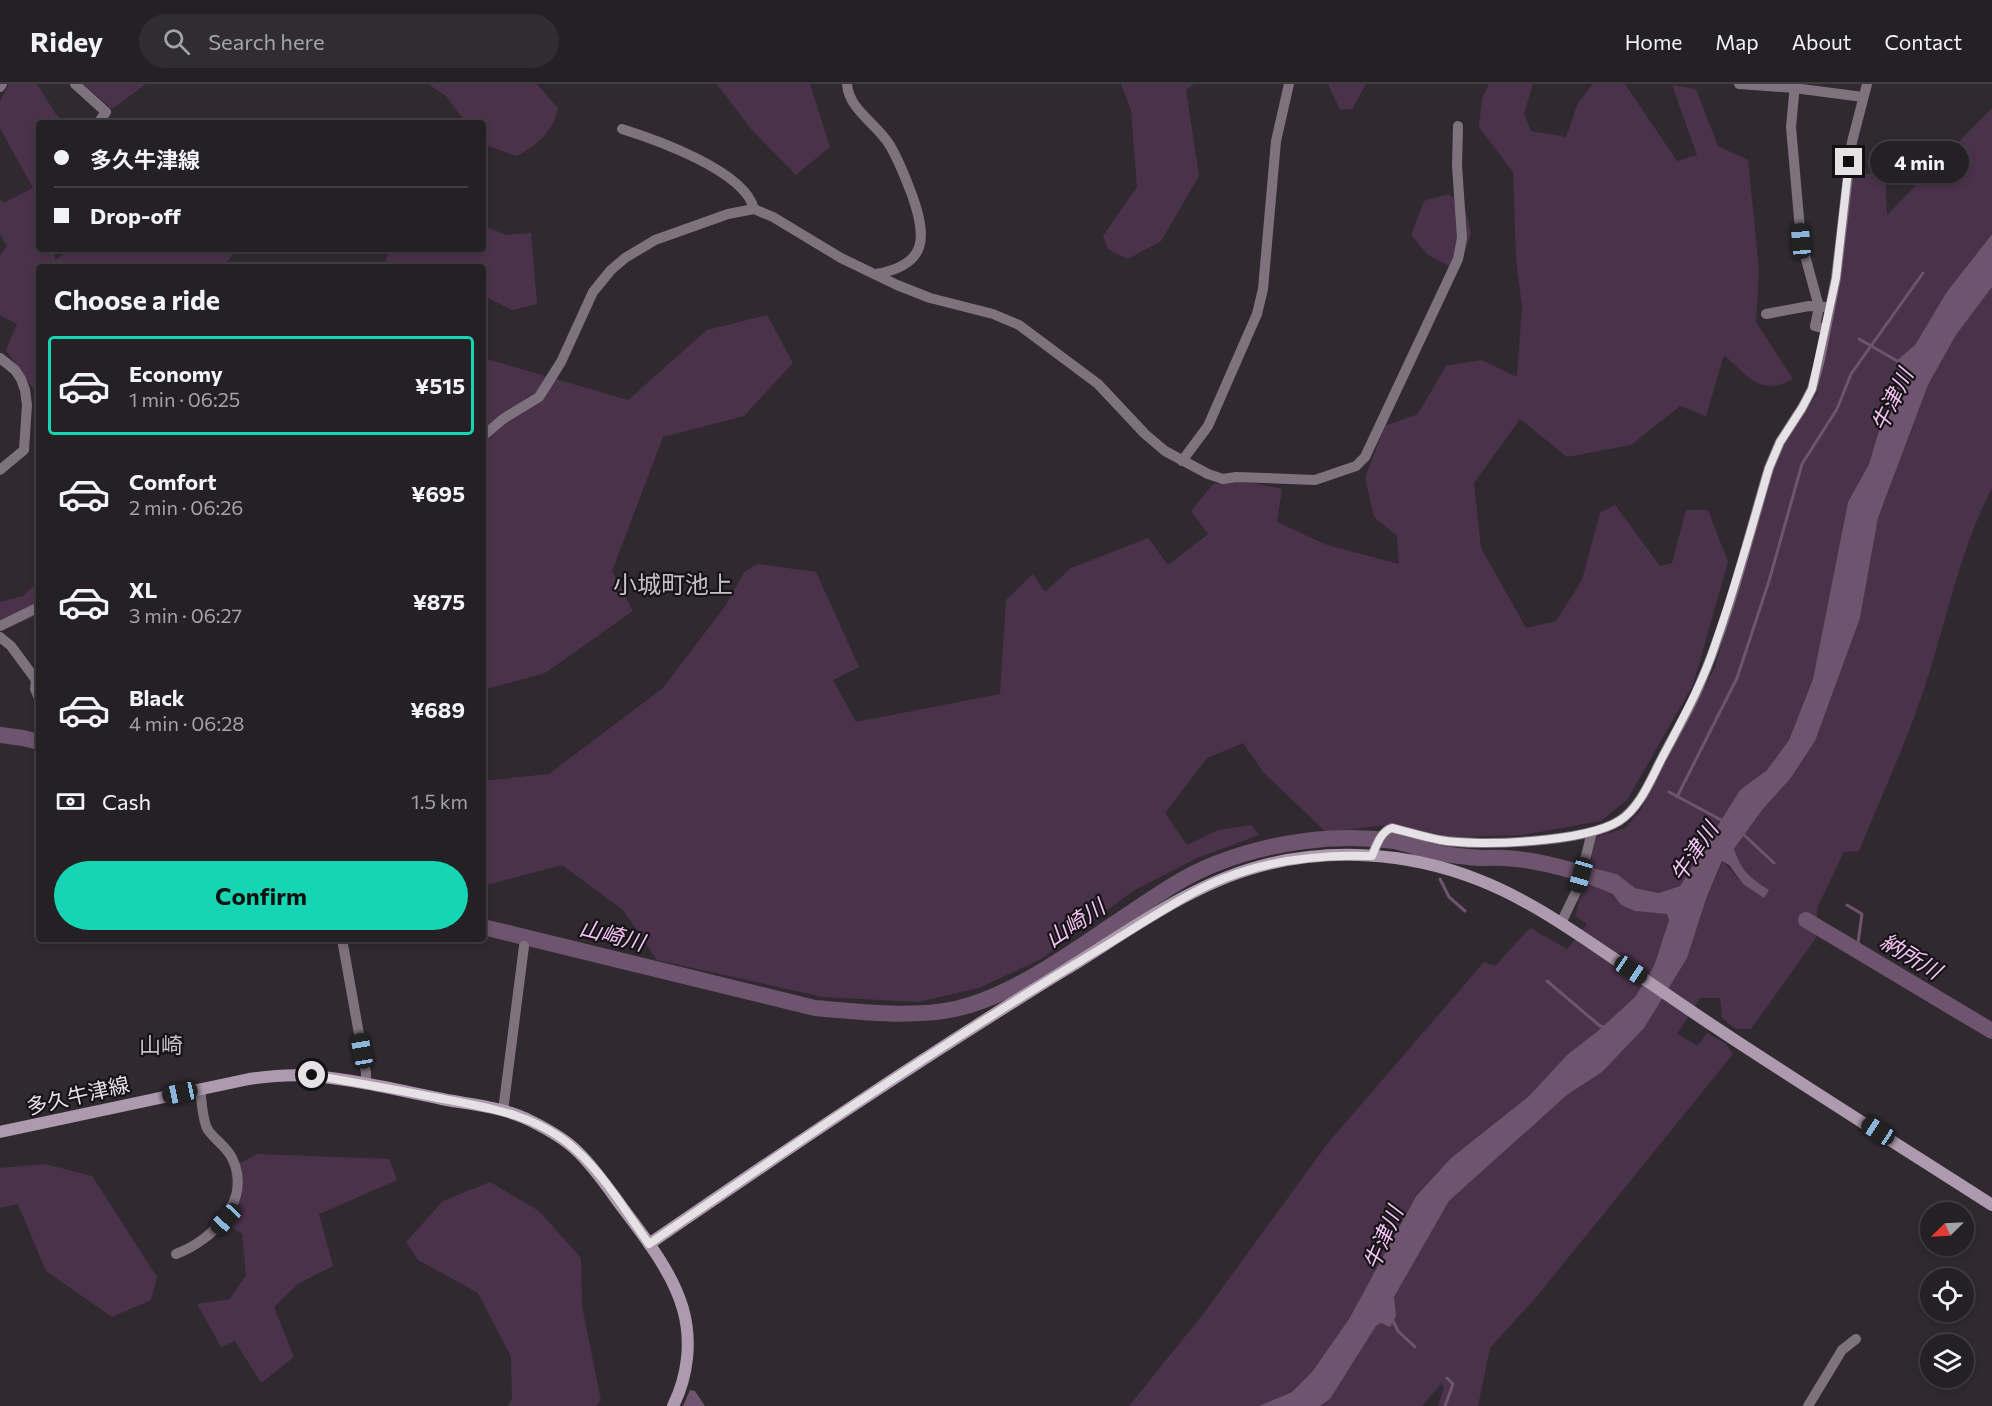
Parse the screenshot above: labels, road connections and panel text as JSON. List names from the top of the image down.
{
  "streets": {
    "street": ["多久牛津線"]
  },
  "districts": ["小城町池上", "山崎"],
  "water": ["牛津川", "山崎川", "納所川"],
  "north": "bottom left",
  "page": {
    "header": "Ridey",
    "search": "Search here",
    "nav": [
      "Home",
      "Map",
      "About",
      "Contact"
    ],
    "banner": ["多久牛津線", "Drop-off"],
    "bubble": "4 min",
    "heading": "Choose a ride",
    "list": [
      {
        "name": "Economy",
        "note": "1 min · 06:25",
        "value": "¥515"
      },
      {
        "name": "Comfort",
        "note": "2 min · 06:26",
        "value": "¥695"
      },
      {
        "name": "XL",
        "note": "3 min · 06:27",
        "value": "¥875"
      },
      {
        "name": "Black",
        "note": "4 min · 06:28",
        "value": "¥689"
      }
    ],
    "pay": ["Cash", "1.5 km"],
    "buttons": "Confirm"
  }
}
